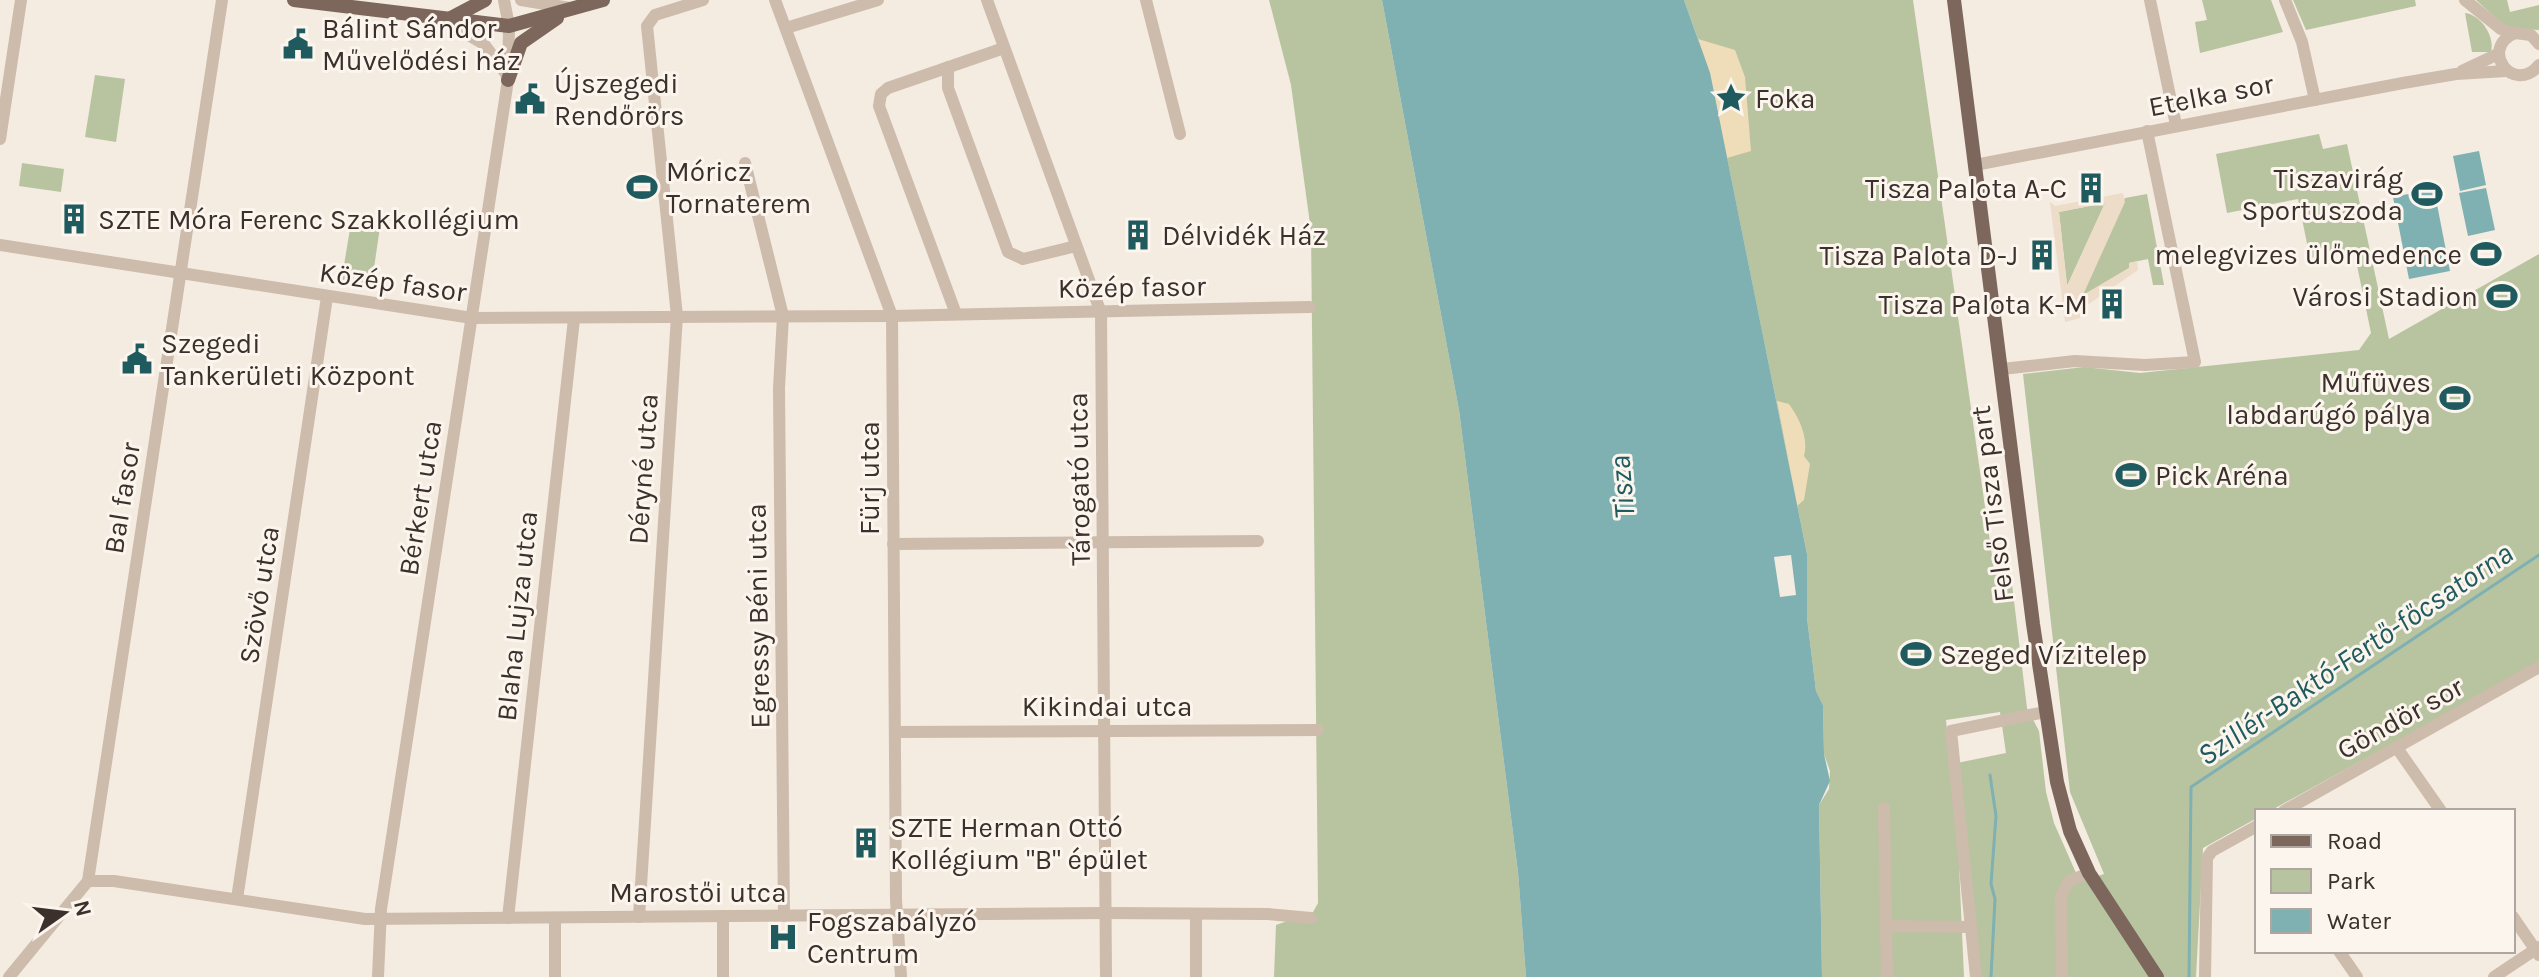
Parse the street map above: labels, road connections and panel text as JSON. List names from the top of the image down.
{
  "streets": {
    "main road": ["Felső Tisza part"],
    "street": [
      "Etelka sor",
      "Közép fasor",
      "Déryné utca",
      "Fürj utca",
      "Tárogató utca",
      "Bal fasor",
      "Bérkert utca",
      "Szövő utca",
      "Blaha Lujza utca",
      "Egressy Béni utca",
      "Kikindai utca",
      "Göndör sor",
      "Marostői utca"
    ]
  },
  "crossings": [
    ["Etelka sor", "Felső Tisza part"],
    ["Közép fasor", "Déryné utca"],
    ["Közép fasor", "Fürj utca"],
    ["Közép fasor", "Tárogató utca"],
    ["Közép fasor", "Bal fasor"],
    ["Közép fasor", "Bérkert utca"],
    ["Közép fasor", "Szövő utca"],
    ["Közép fasor", "Blaha Lujza utca"],
    ["Közép fasor", "Egressy Béni utca"],
    ["Déryné utca", "Marostői utca"],
    ["Fürj utca", "Kikindai utca"],
    ["Fürj utca", "Marostői utca"],
    ["Tárogató utca", "Kikindai utca"],
    ["Tárogató utca", "Marostői utca"],
    ["Bal fasor", "Marostői utca"],
    ["Bérkert utca", "Marostői utca"],
    ["Szövő utca", "Marostői utca"],
    ["Blaha Lujza utca", "Marostői utca"],
    ["Egressy Béni utca", "Marostői utca"]
  ],
  "water": ["Tisza", "Szillér-Baktó-Fertő-főcsatorna"],
  "places": {
    "public building": ["Bálint Sándor Művelődési ház", "Újszegedi Rendőrörs", "Szegedi Tankerületi Központ"],
    "place": ["Foka"],
    "sports": [
      "Móricz Tornaterem",
      "Tiszavirág Sportuszoda",
      "melegvizes ülőmedence",
      "Városi Stadion",
      "Műfüves labdarúgó pálya",
      "Pick Aréna",
      "Szeged Vízitelep"
    ],
    "building": [
      "Tisza Palota A-C",
      "SZTE Móra Ferenc Szakkollégium",
      "Délvidék Ház",
      "Tisza Palota D-J",
      "Tisza Palota K-M",
      "SZTE Herman Ottó Kollégium \"B\" épület"
    ],
    "hospital": ["Fogszabályzó Centrum"]
  },
  "legend": ["Road", "Park", "Water"],
  "north": "right"
}
